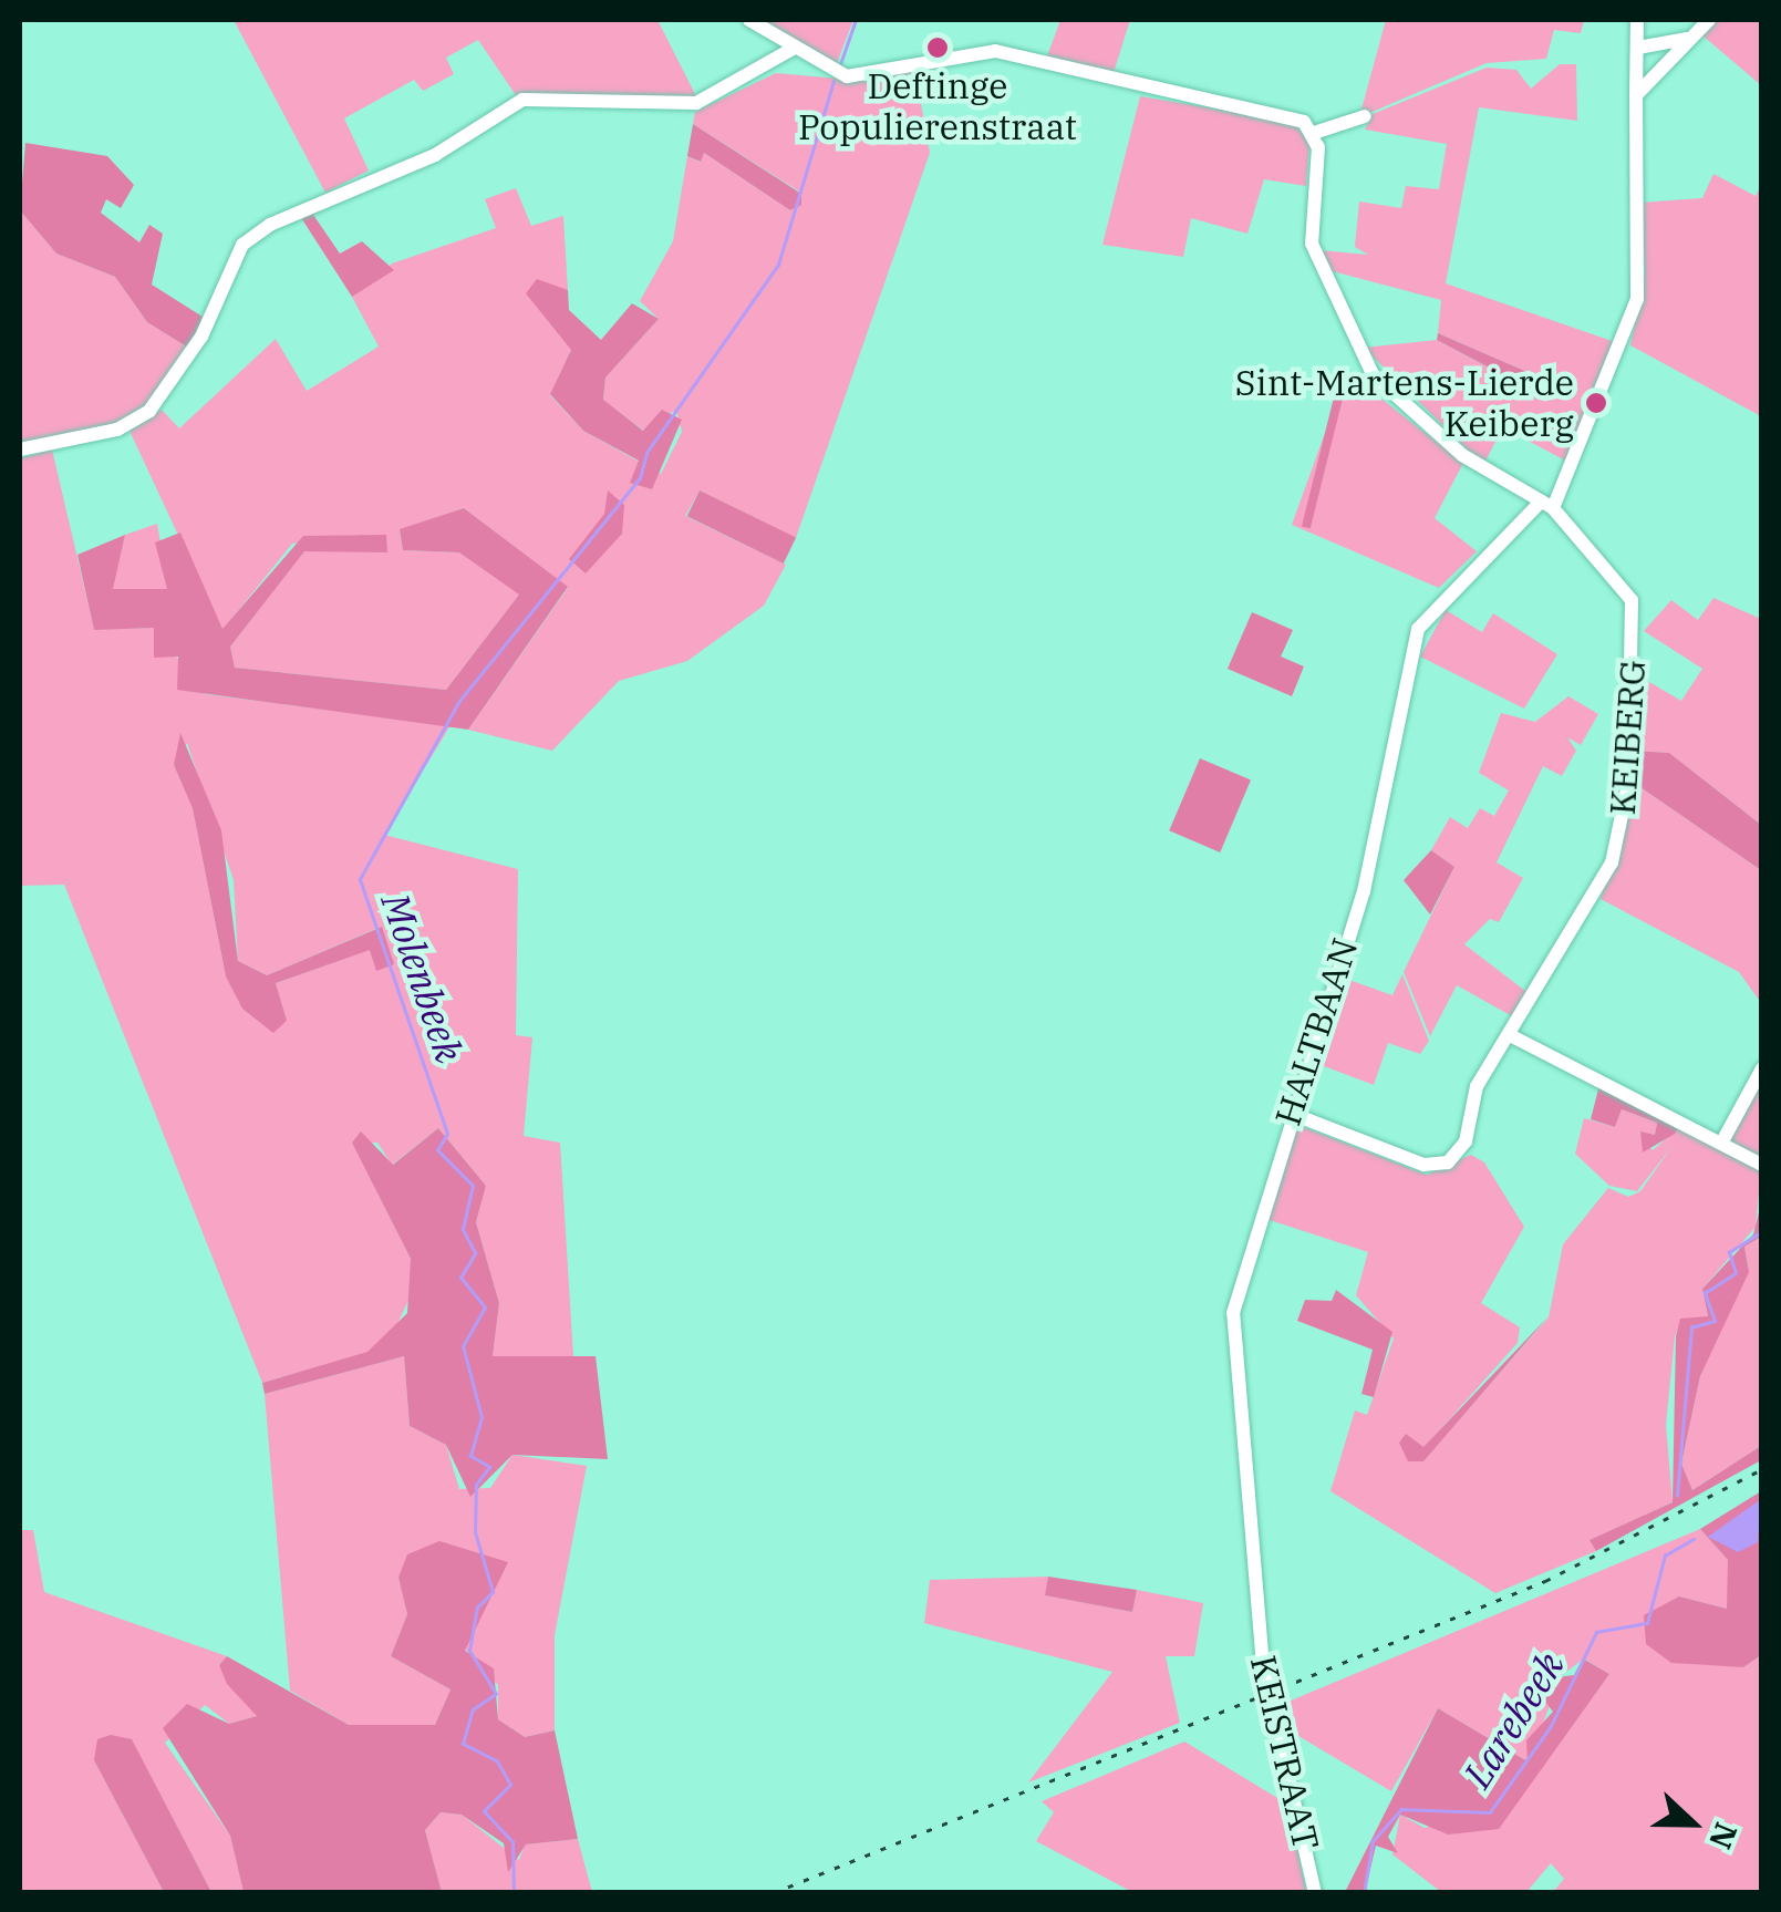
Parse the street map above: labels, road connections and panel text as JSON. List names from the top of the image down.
{
  "streets": {
    "street": ["KEIBERG", "HALTBAAN", "KEISTRAAT"]
  },
  "crossings": [
    ["KEIBERG", "HALTBAAN"],
    ["HALTBAAN", "KEISTRAAT"]
  ],
  "water": ["Molenbeek", "Larebeek"],
  "places": ["Deftinge Populierenstraat", "Sint-Martens-Lierde Keiberg"],
  "north": "right"
}
